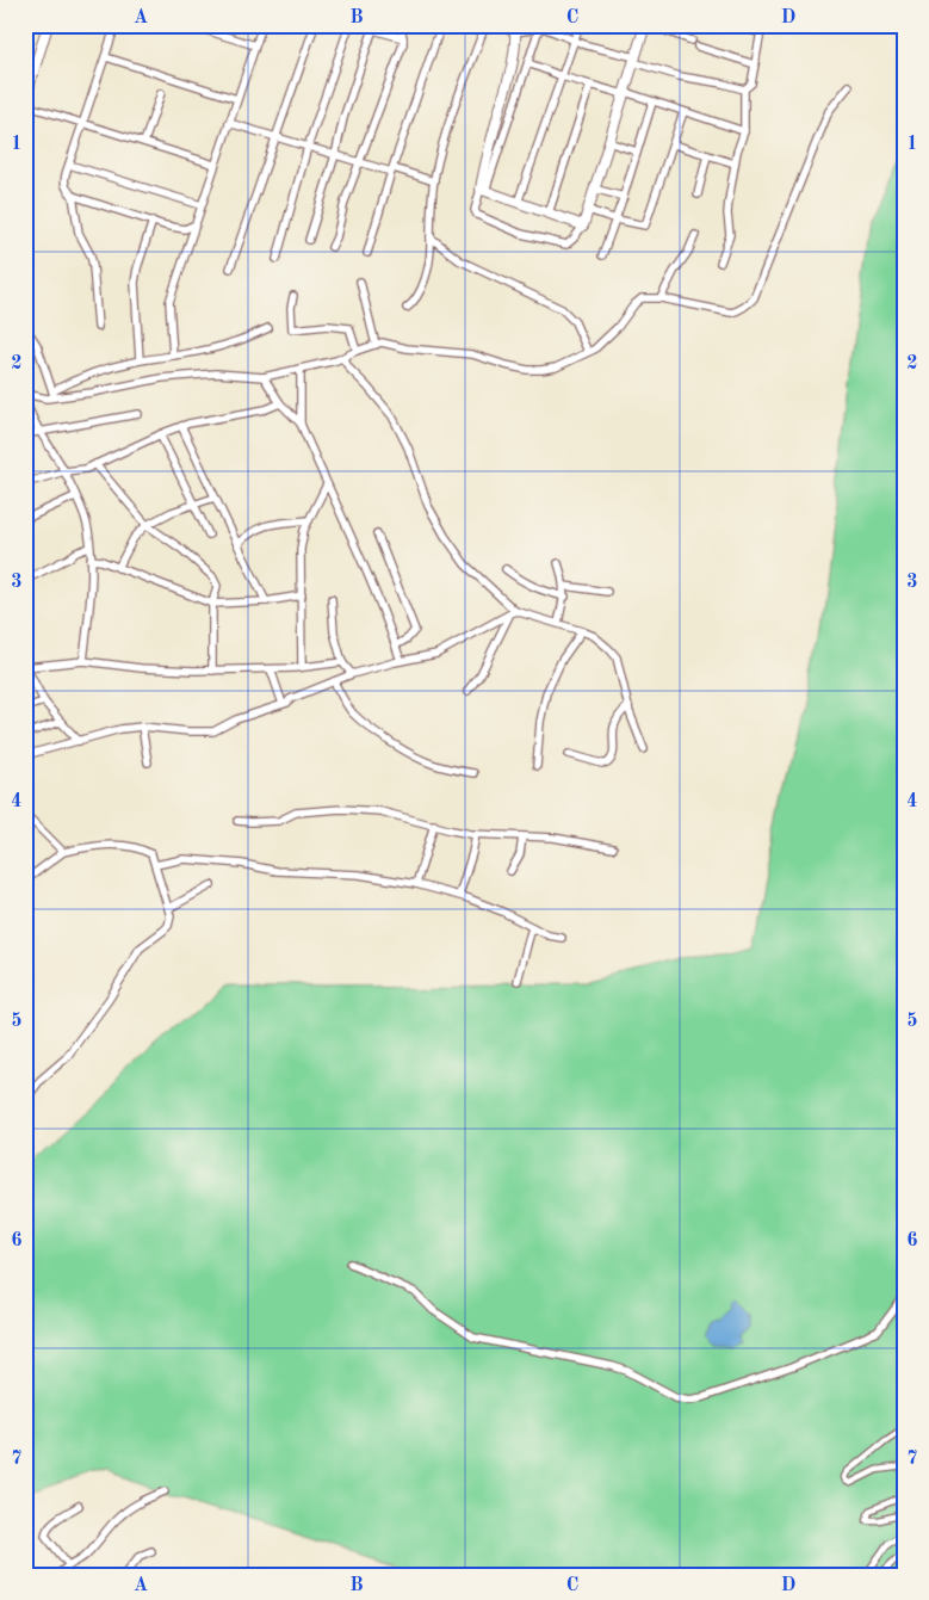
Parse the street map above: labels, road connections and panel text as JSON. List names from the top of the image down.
{
  "grid": {
    "columns": [
      "A",
      "B",
      "C",
      "D"
    ],
    "rows": [
      "1",
      "2",
      "3",
      "4",
      "5",
      "6",
      "7"
    ]
  }
}
